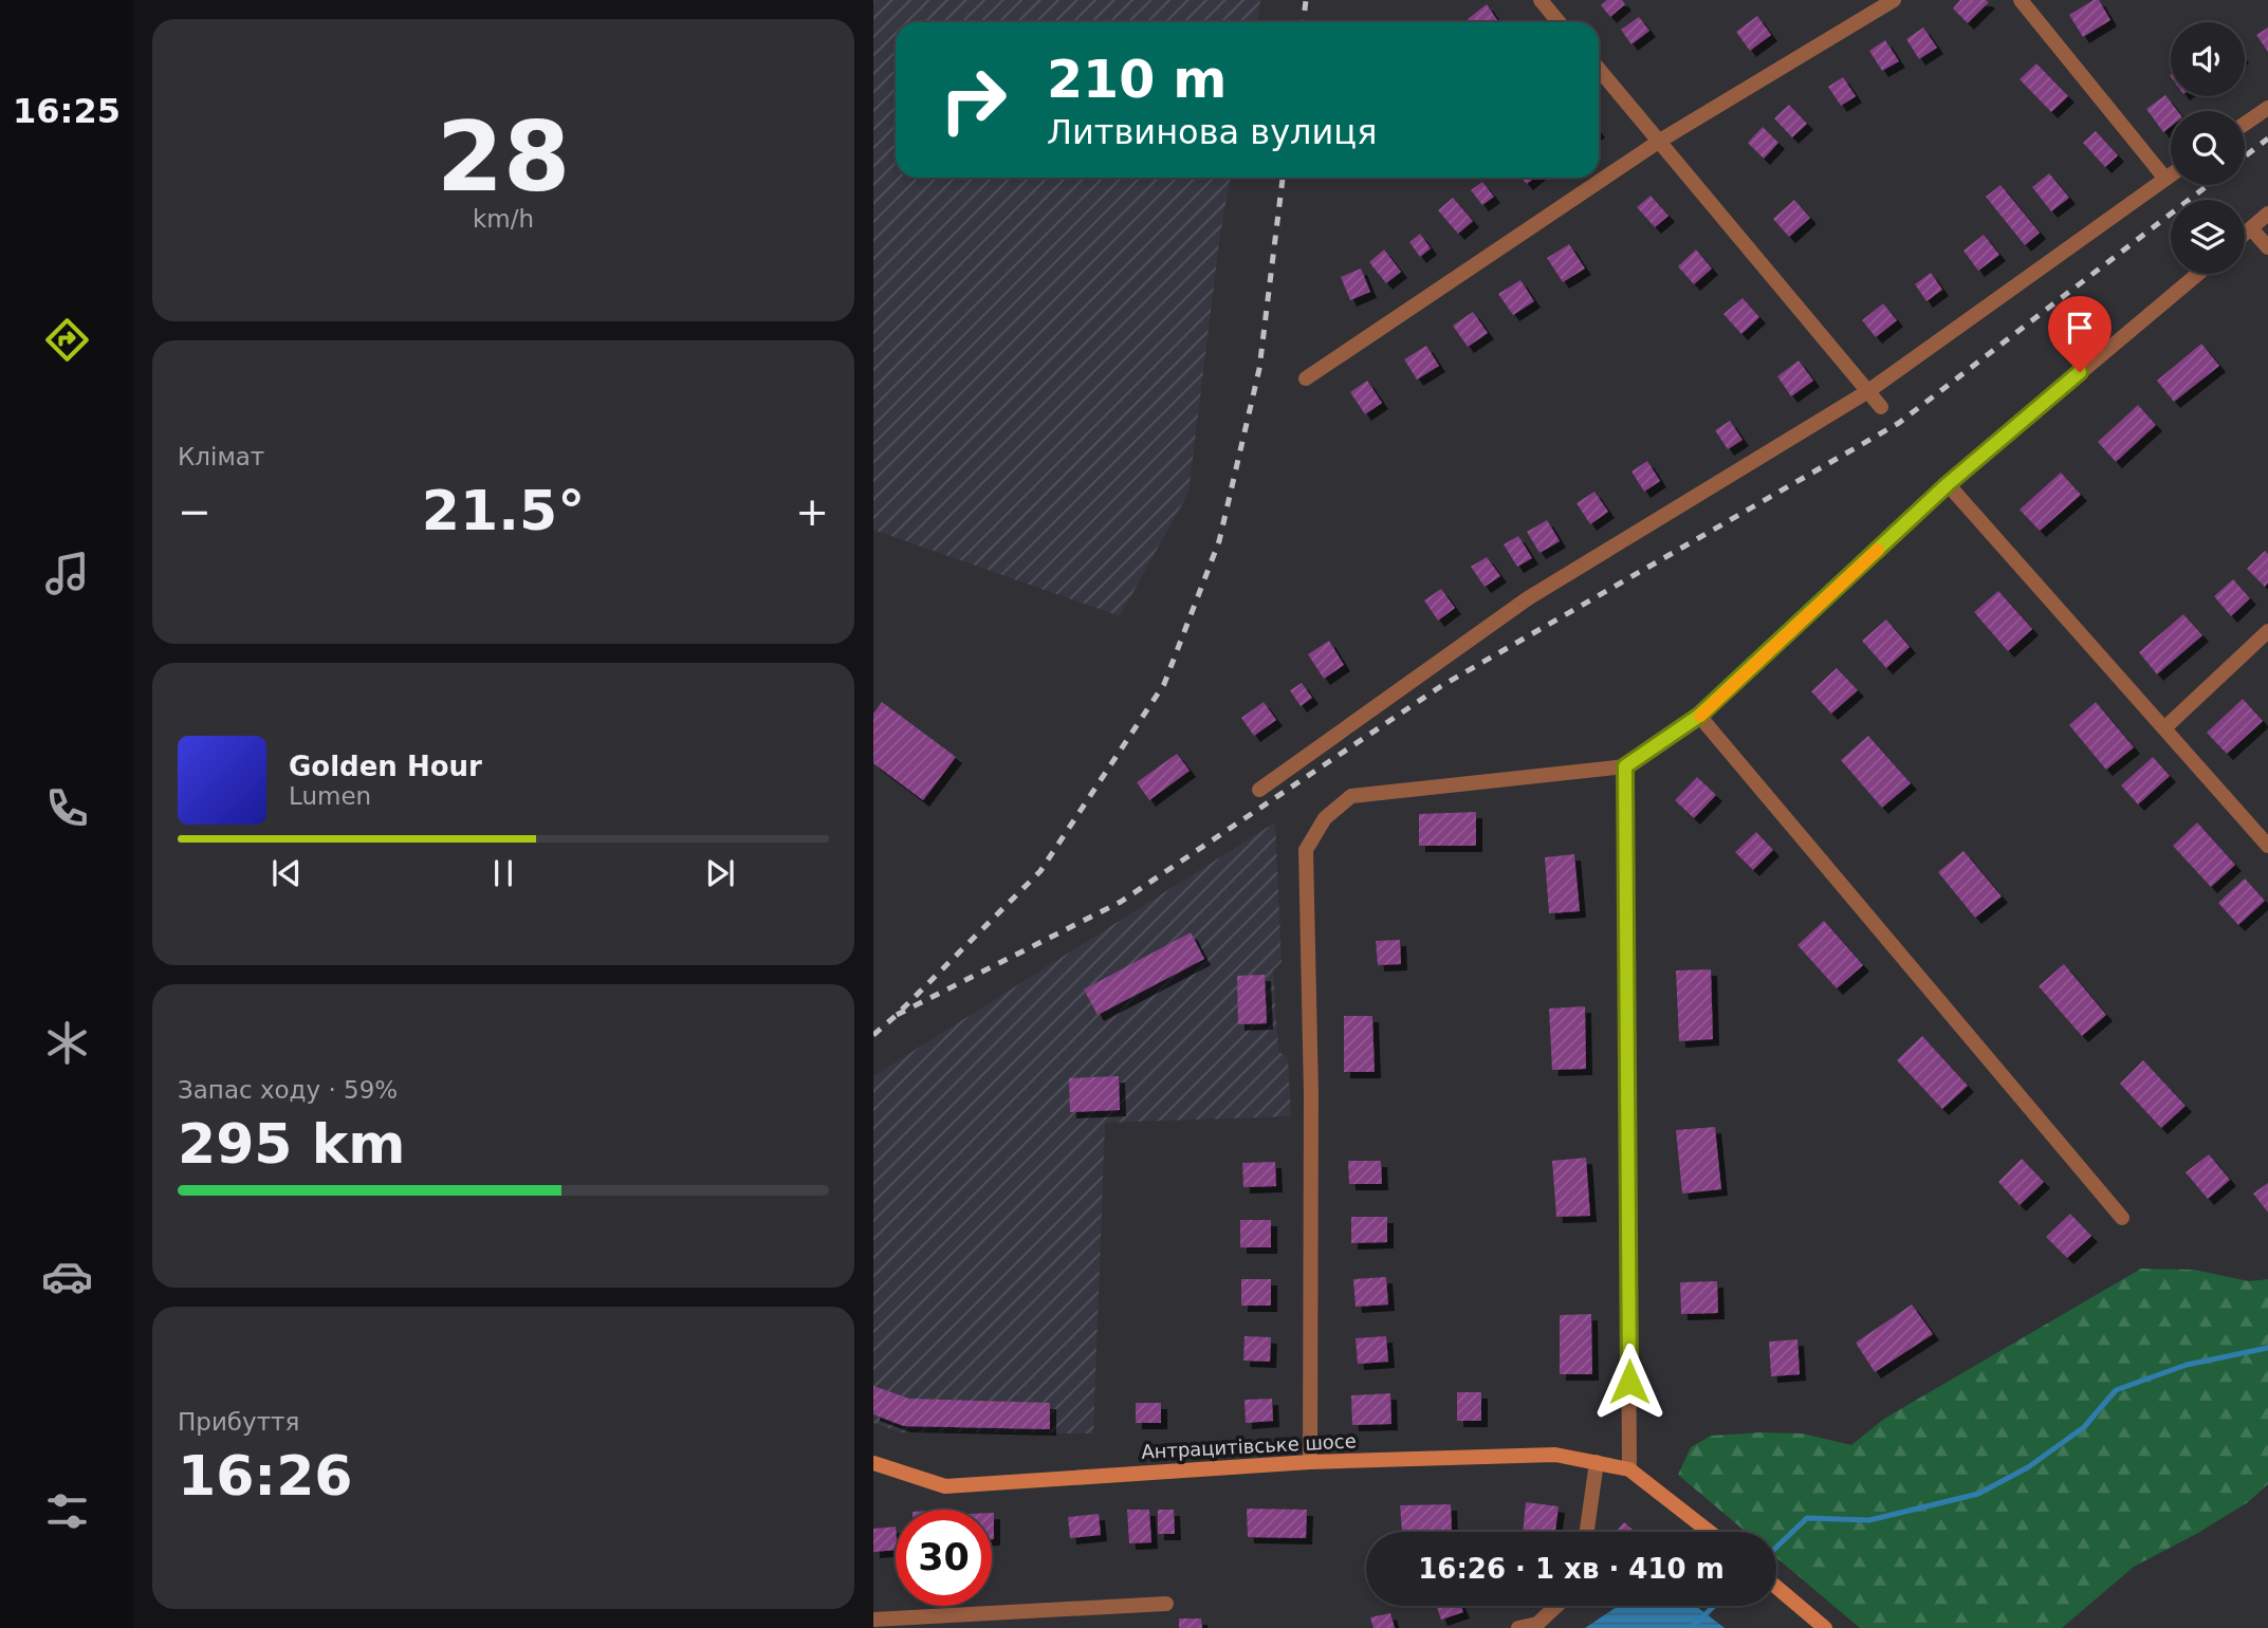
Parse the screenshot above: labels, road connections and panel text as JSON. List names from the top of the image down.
{
  "streets": {
    "main road": ["Антрацитівське шосе"]
  },
  "page": {
    "tabs": "16:25",
    "tile": [
      ["28", "km/h"],
      "Клімат",
      ["Запас ходу · 59%", "295 km"],
      ["Прибуття", "16:26"]
    ],
    "turn": ["210 m", "Литвинова вулиця"],
    "heat": ["−", "21.5°", "+"],
    "song": ["Golden Hour", "Lumen"],
    "limit": "30",
    "trip": "16:26 · 1 хв · 410 m"
  }
}
